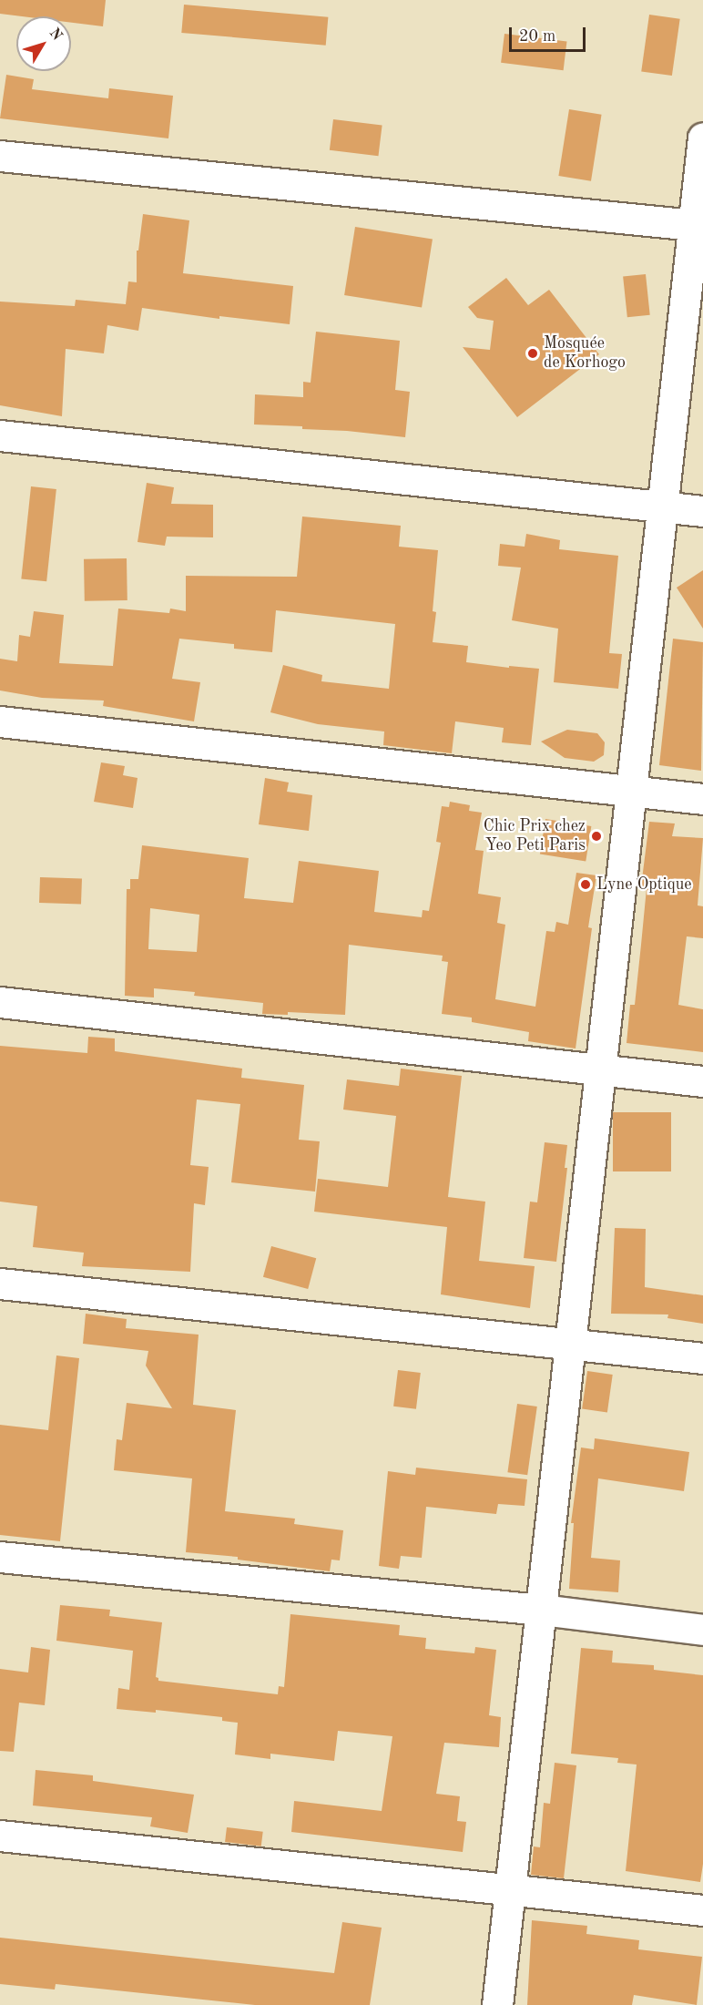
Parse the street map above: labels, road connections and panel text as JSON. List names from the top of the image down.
{
  "places": ["Mosquée de Korhogo", "Chic Prix chez Yeo Peti Paris", "Lyne Optique"],
  "scale_bar": "20 m",
  "north": "top right"
}
